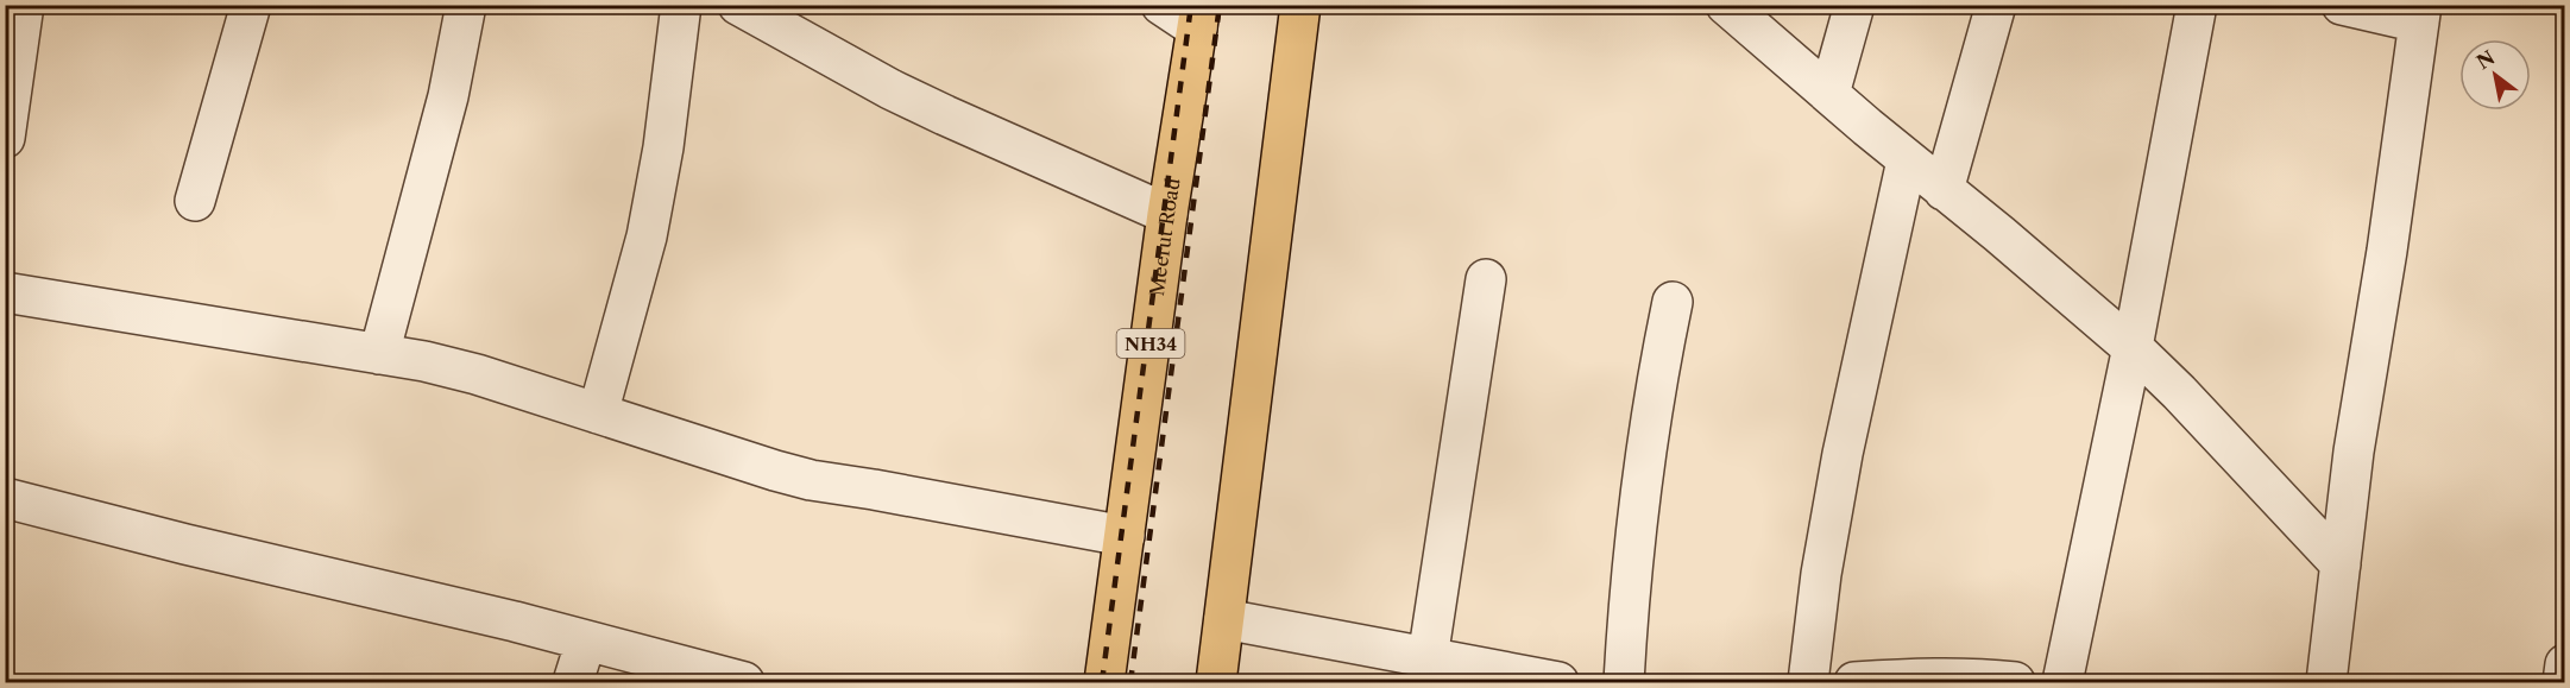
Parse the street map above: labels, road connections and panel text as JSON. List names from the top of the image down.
{
  "streets": {
    "highway": ["Meerut Road", "NH34"]
  },
  "north": "top left"
}
